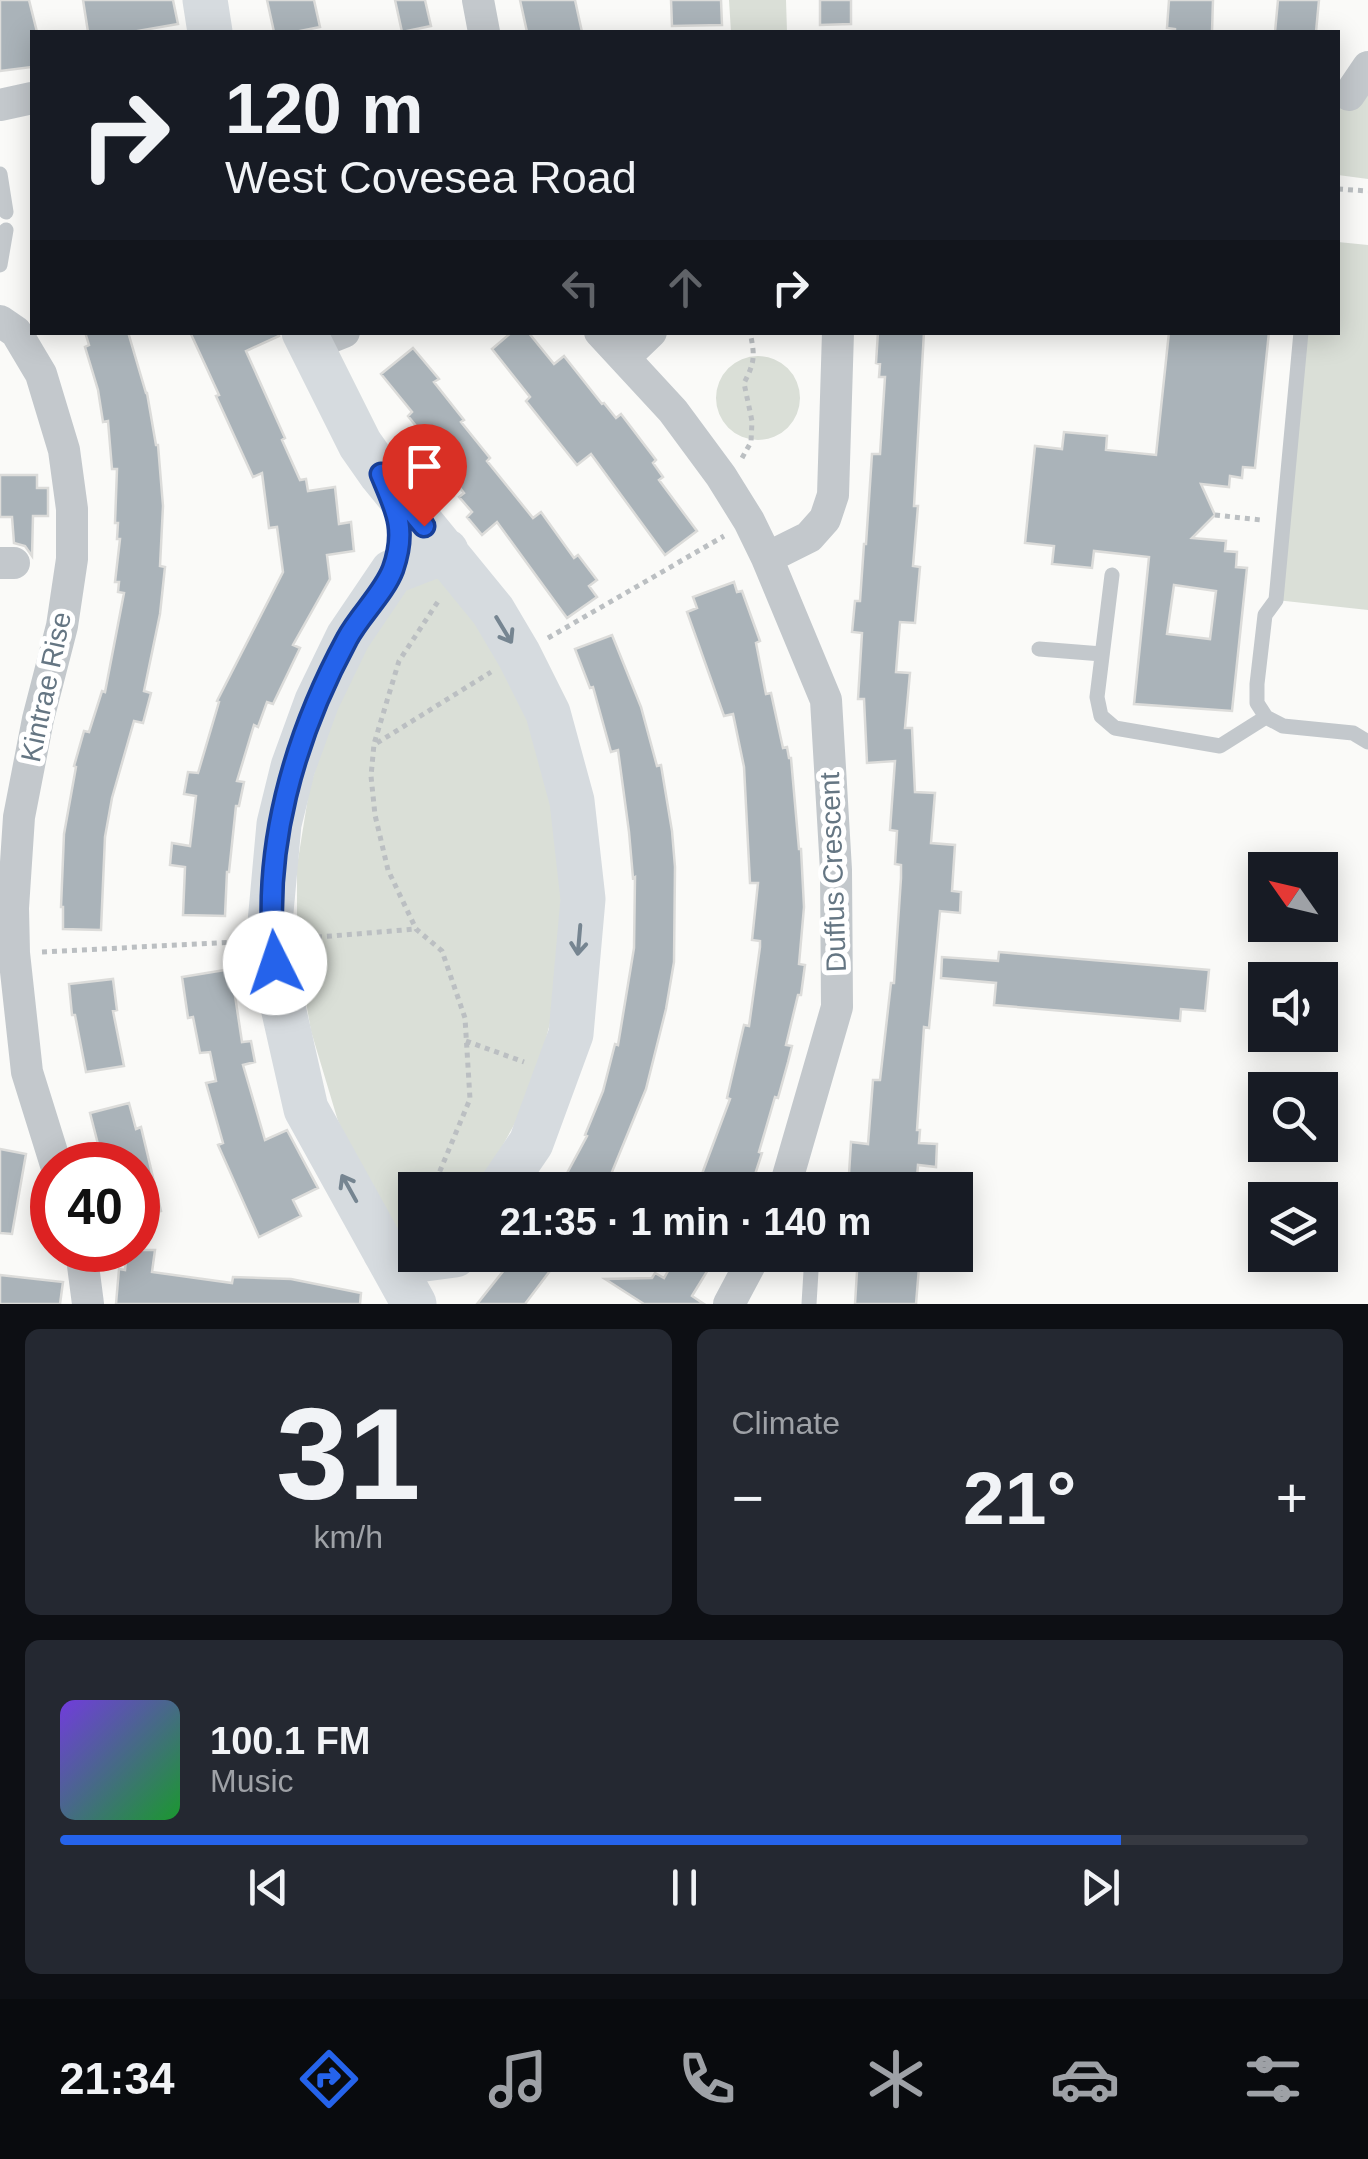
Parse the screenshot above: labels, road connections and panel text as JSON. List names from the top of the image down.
{
  "streets": {
    "street": ["Kintrae Rise", "Duffus Crescent"]
  },
  "north": "top left",
  "page": {
    "turn": ["120 m", "West Covesea Road"],
    "limit": "40",
    "trip": "21:35 · 1 min · 140 m",
    "tile": [
      ["31", "km/h"],
      "Climate"
    ],
    "heat": ["−", "21°", "+"],
    "song": ["100.1 FM", "Music"],
    "tabs": "21:34"
  }
}
